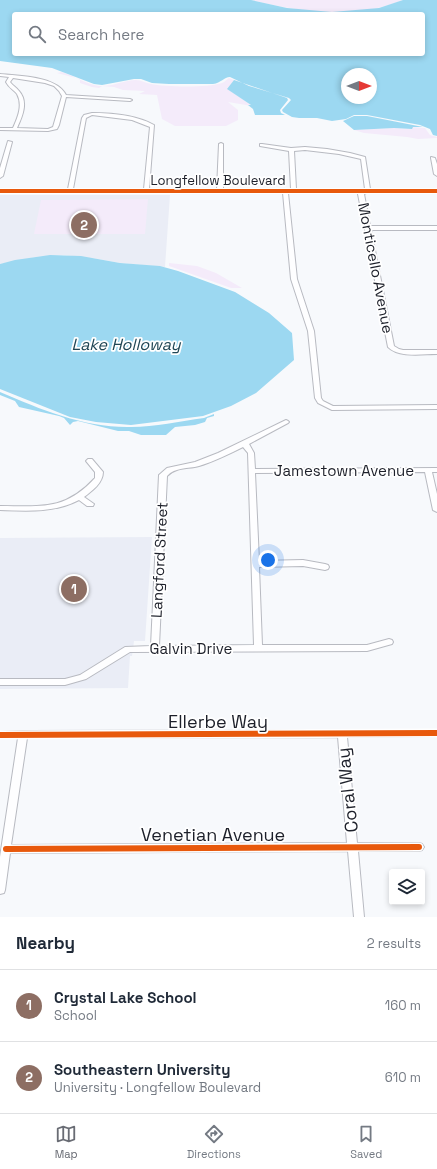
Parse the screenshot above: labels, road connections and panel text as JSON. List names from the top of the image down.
{
  "streets": {
    "street": [
      "Longfellow Boulevard",
      "Monticello Avenue",
      "Jamestown Avenue",
      "Langford Street",
      "Galvin Drive",
      "Ellerbe Way",
      "Coral Way",
      "Venetian Avenue"
    ]
  },
  "crossings": [
    ["Longfellow Boulevard", "Monticello Avenue"],
    ["Langford Street", "Galvin Drive"],
    ["Ellerbe Way", "Coral Way"],
    ["Coral Way", "Venetian Avenue"]
  ],
  "water": ["Lake Holloway"],
  "north": "right",
  "page": {
    "search": "Search here",
    "pins": ["2", "1"],
    "heading": ["Nearby", "2 results"],
    "list": [
      {
        "mark": "1",
        "name": "Crystal Lake School",
        "note": "School",
        "value": "160 m"
      },
      {
        "mark": "2",
        "name": "Southeastern University",
        "note": "University · Longfellow Boulevard",
        "value": "610 m"
      }
    ],
    "nav": ["Map", "Directions", "Saved"]
  }
}
